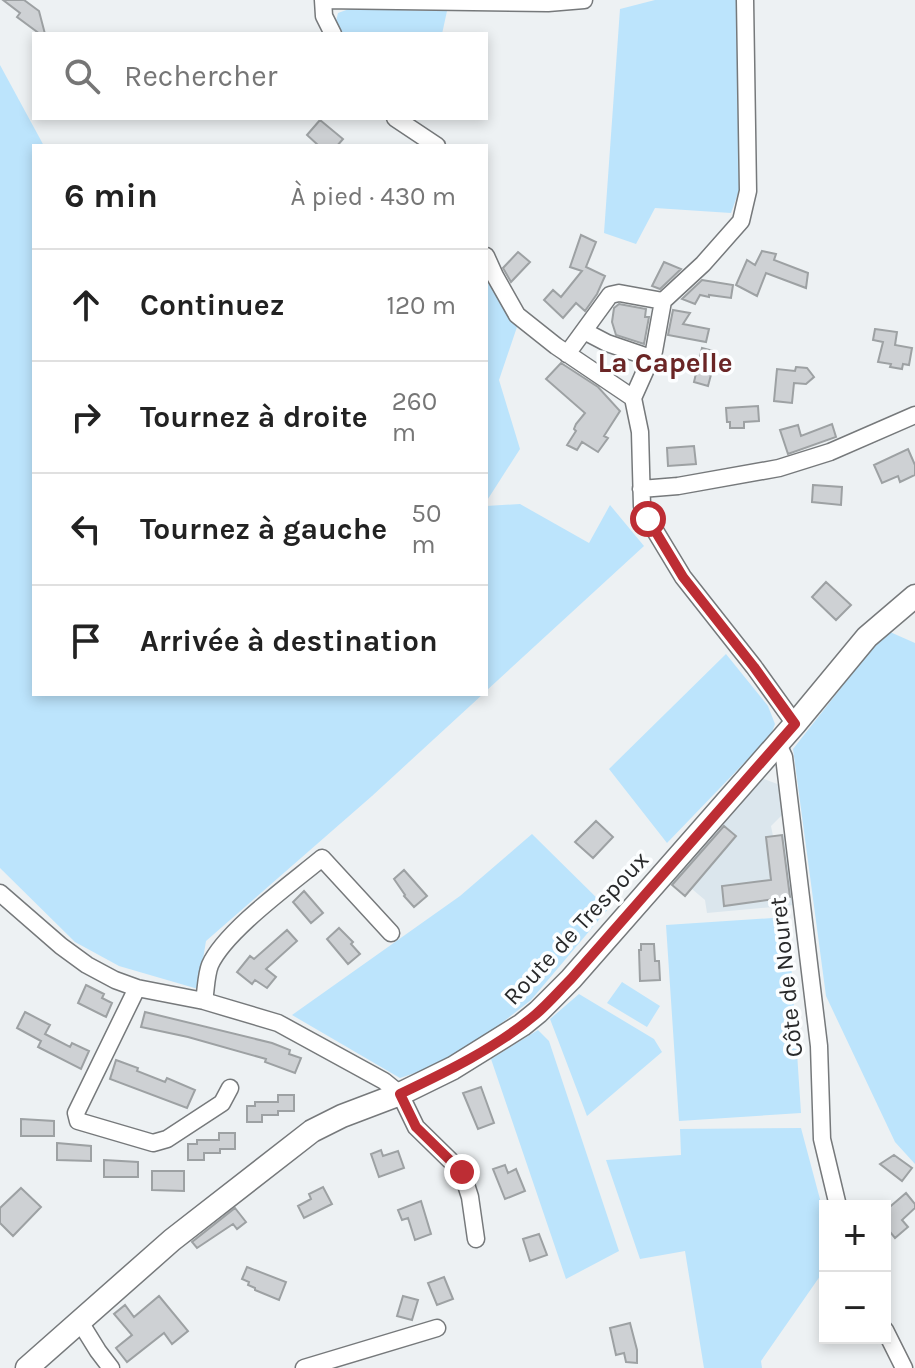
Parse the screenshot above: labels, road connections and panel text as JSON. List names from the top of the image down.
{
  "streets": {
    "street": ["Route de Trespoux", "Côte de Nouret"]
  },
  "crossings": [
    ["Route de Trespoux", "Côte de Nouret"]
  ],
  "districts": ["La Capelle"],
  "page": {
    "search": "Rechercher",
    "heading": ["6 min", "À pied · 430 m"],
    "list": [
      ["Continuez", "120 m"],
      ["Tournez à droite", "260 m"],
      ["Tournez à gauche", "50 m"],
      "Arrivée à destination"
    ],
    "map_buttons": ["+", "−"]
  }
}
